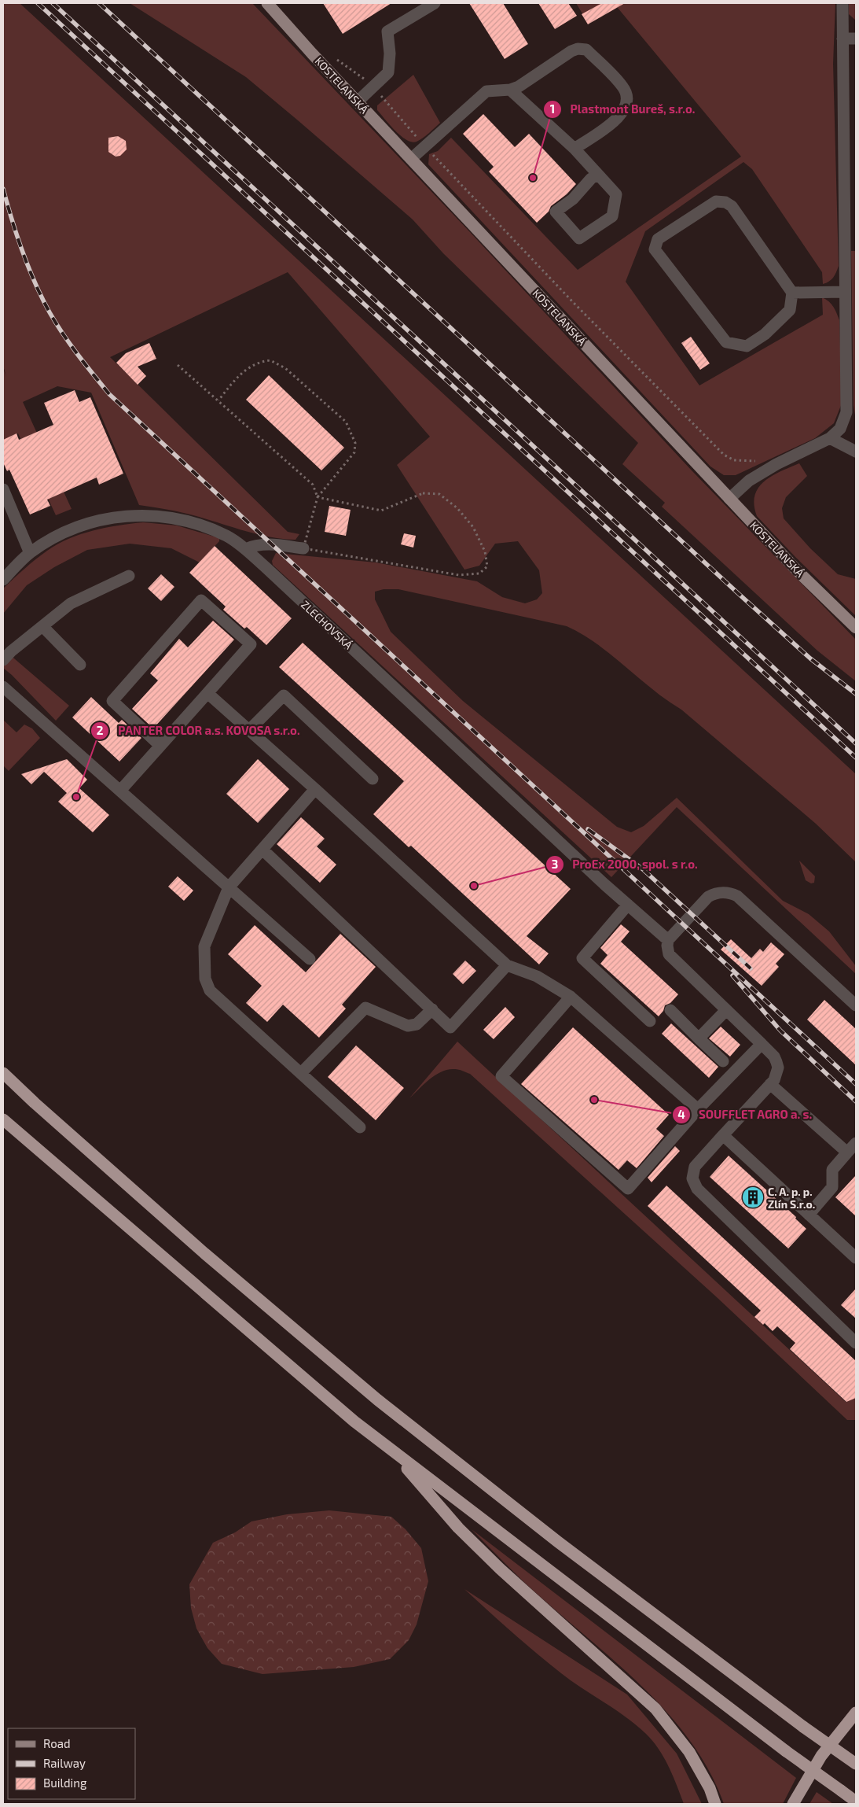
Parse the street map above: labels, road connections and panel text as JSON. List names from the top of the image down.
{
  "streets": {
    "main road": ["KOSTELANSKÁ"],
    "street": ["ZLECHOVSKÁ"]
  },
  "places": {
    "other": [
      "Plastmont Bureš, s.r.o.",
      "PANTER COLOR a.s. KOVOSA s.r.o.",
      "ProEx 2000, spol. s r.o.",
      "SOUFFLET AGRO a. s."
    ],
    "building": ["C. A. p. p. Zlín S.r.o."]
  },
  "legend": ["Road", "Railway", "Building"]
}
